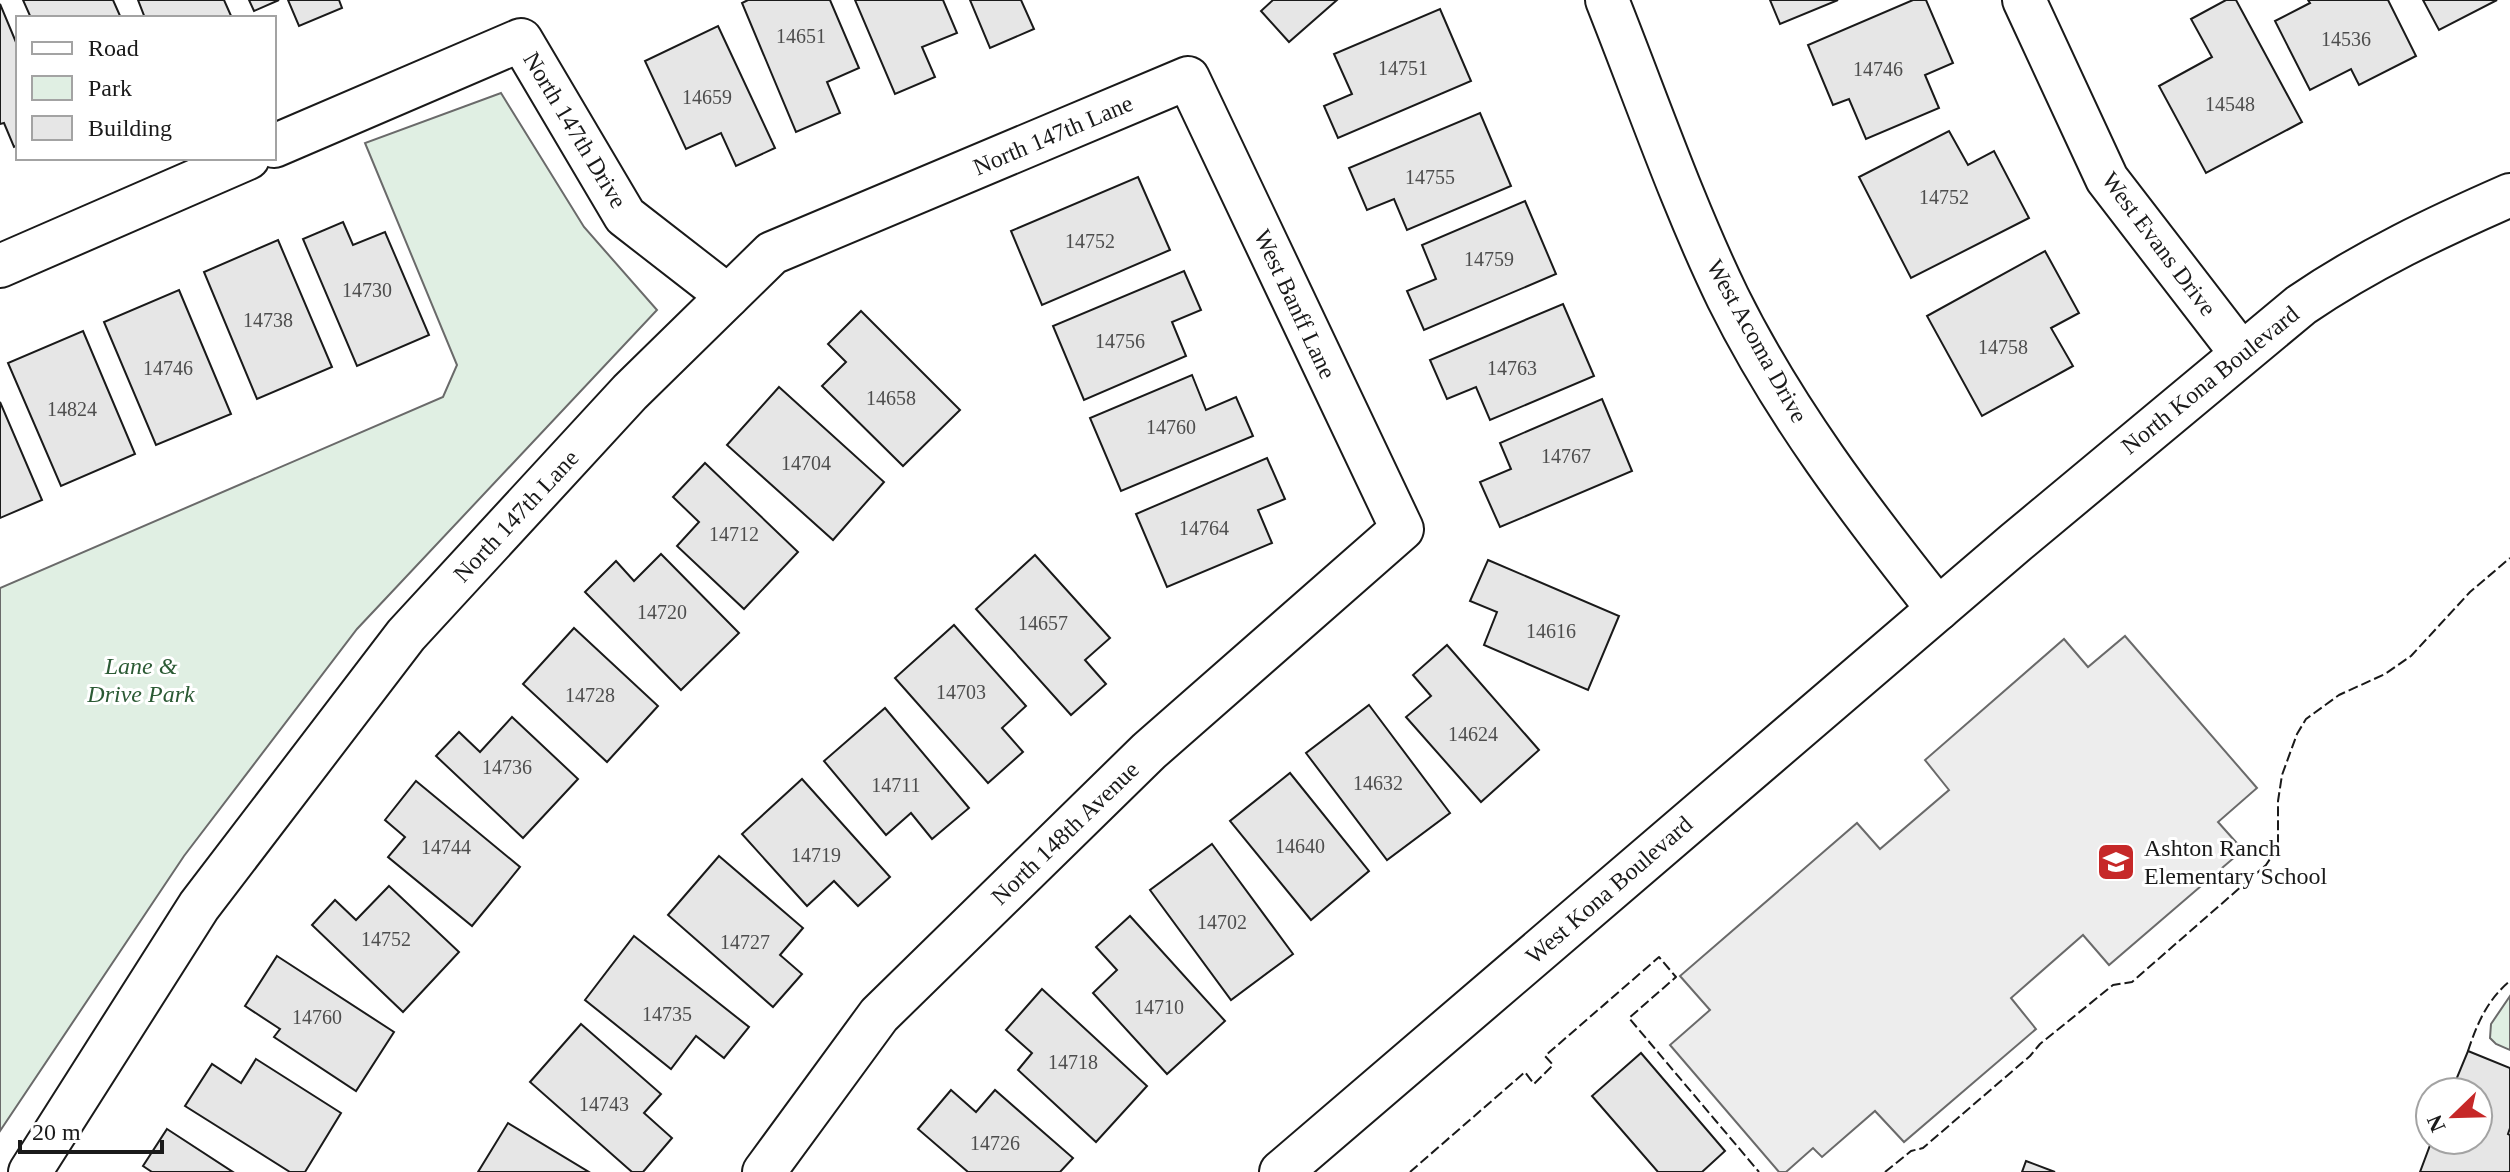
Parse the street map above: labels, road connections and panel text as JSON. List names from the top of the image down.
{
  "streets": {
    "street": [
      "North 147th Drive",
      "North 147th Lane",
      "West Evans Drive",
      "West Banff Lane",
      "West Acoma Drive",
      "North Kona Boulevard",
      "North 148th Avenue",
      "West Kona Boulevard"
    ]
  },
  "crossings": [
    ["North 147th Drive", "North 147th Lane"],
    ["North 147th Lane", "West Banff Lane"],
    ["West Evans Drive", "North Kona Boulevard"],
    ["West Banff Lane", "North 148th Avenue"],
    ["West Acoma Drive", "North Kona Boulevard"],
    ["West Acoma Drive", "West Kona Boulevard"],
    ["North Kona Boulevard", "West Kona Boulevard"]
  ],
  "parks": ["Lane & Drive Park"],
  "places": {
    "school or university": ["Ashton Ranch Elementary School"]
  },
  "house_numbers": [
    "14651",
    "14536",
    "14751",
    "14746",
    "14659",
    "14548",
    "14755",
    "14752",
    "14752",
    "14759",
    "14730",
    "14738",
    "14756",
    "14758",
    "14746",
    "14763",
    "14658",
    "14824",
    "14760",
    "14767",
    "14704",
    "14764",
    "14712",
    "14720",
    "14657",
    "14616",
    "14703",
    "14728",
    "14624",
    "14736",
    "14632",
    "14711",
    "14640",
    "14744",
    "14719",
    "14702",
    "14752",
    "14727",
    "14710",
    "14735",
    "14760",
    "14718",
    "14743",
    "14726"
  ],
  "legend": ["Road", "Park", "Building"],
  "scale_bar": "20 m",
  "north": "bottom left"
}
